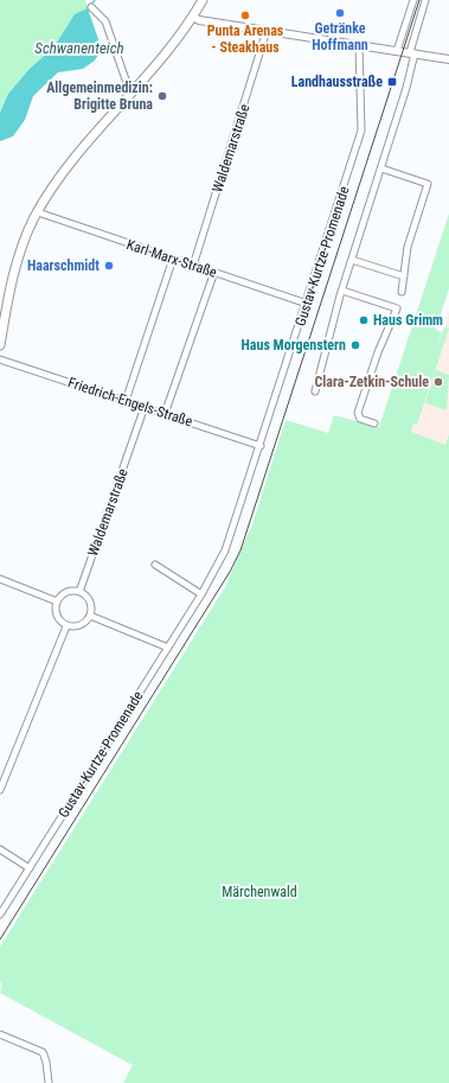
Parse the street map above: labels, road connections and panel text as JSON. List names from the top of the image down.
{
  "streets": {
    "street": [
      "Waldemarstraße",
      "Gustav-Kurtze-Promenade",
      "Karl-Marx-Straße",
      "Friedrich-Engels-Straße"
    ]
  },
  "crossings": [
    ["Waldemarstraße", "Karl-Marx-Straße"],
    ["Waldemarstraße", "Friedrich-Engels-Straße"],
    ["Gustav-Kurtze-Promenade", "Karl-Marx-Straße"],
    ["Gustav-Kurtze-Promenade", "Friedrich-Engels-Straße"]
  ],
  "water": ["Schwanenteich"],
  "parks": ["Märchenwald"],
  "places": {
    "other": [
      "Getränke Hoffmann",
      "Punta Arenas - Steakhaus",
      "Allgemeinmedizin: Brigitte Bruna",
      "Haarschmidt",
      "Haus Grimm",
      "Haus Morgenstern",
      "Clara-Zetkin-Schule"
    ],
    "transit": ["Landhausstraße"]
  }
}
